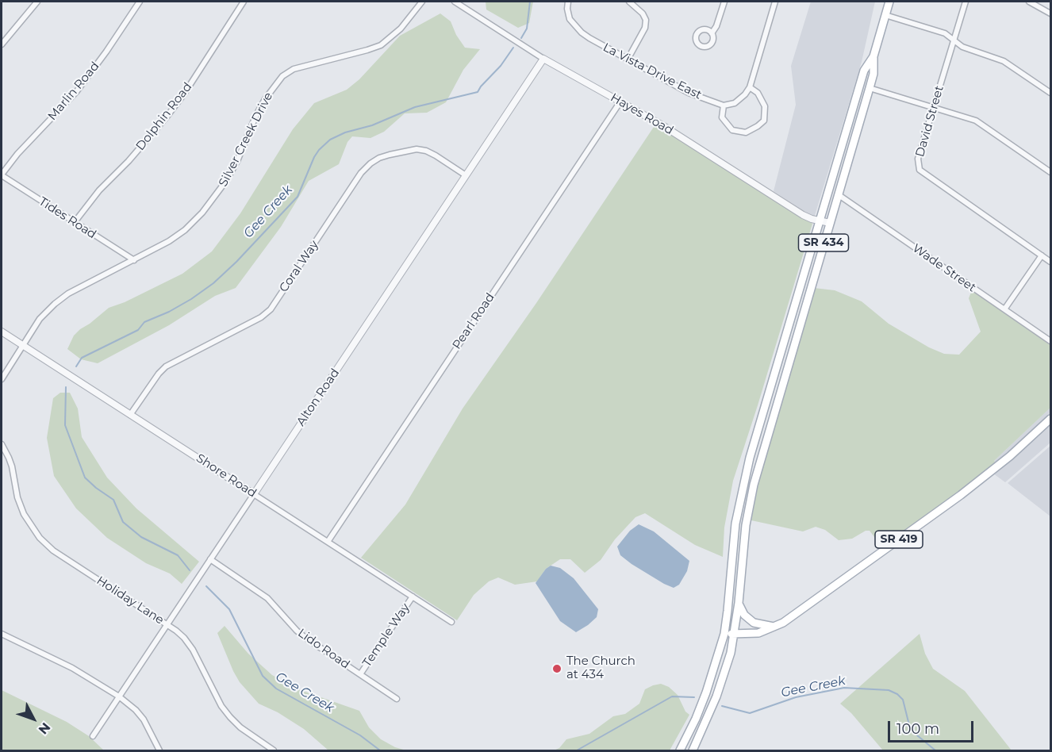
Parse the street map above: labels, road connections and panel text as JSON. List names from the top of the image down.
{
  "streets": {
    "main road": ["SR 434", "SR 419"],
    "street": [
      "La Vista Drive East",
      "Marlin Road",
      "Hayes Road",
      "Dolphin Road",
      "David Street",
      "Silver Creek Drive",
      "Tides Road",
      "Coral Way",
      "Wade Street",
      "Pearl Road",
      "Alton Road",
      "Shore Road",
      "Holiday Lane",
      "Temple Way",
      "Lido Road"
    ]
  },
  "crossings": [
    ["Marlin Road", "Tides Road"],
    ["Hayes Road", "SR 434"],
    ["Hayes Road", "Pearl Road"],
    ["Hayes Road", "Alton Road"],
    ["Dolphin Road", "Tides Road"],
    ["Silver Creek Drive", "Tides Road"],
    ["Silver Creek Drive", "Shore Road"],
    ["SR 434", "Wade Street"],
    ["SR 434", "SR 419"],
    ["Coral Way", "Alton Road"],
    ["Coral Way", "Shore Road"],
    ["Pearl Road", "Shore Road"],
    ["Alton Road", "Shore Road"],
    ["Alton Road", "Holiday Lane"],
    ["Alton Road", "Lido Road"],
    ["Shore Road", "Temple Way"],
    ["Temple Way", "Lido Road"]
  ],
  "water": ["Gee Creek"],
  "places": ["The Church at 434"],
  "scale_bar": "100 m",
  "north": "bottom right"
}
